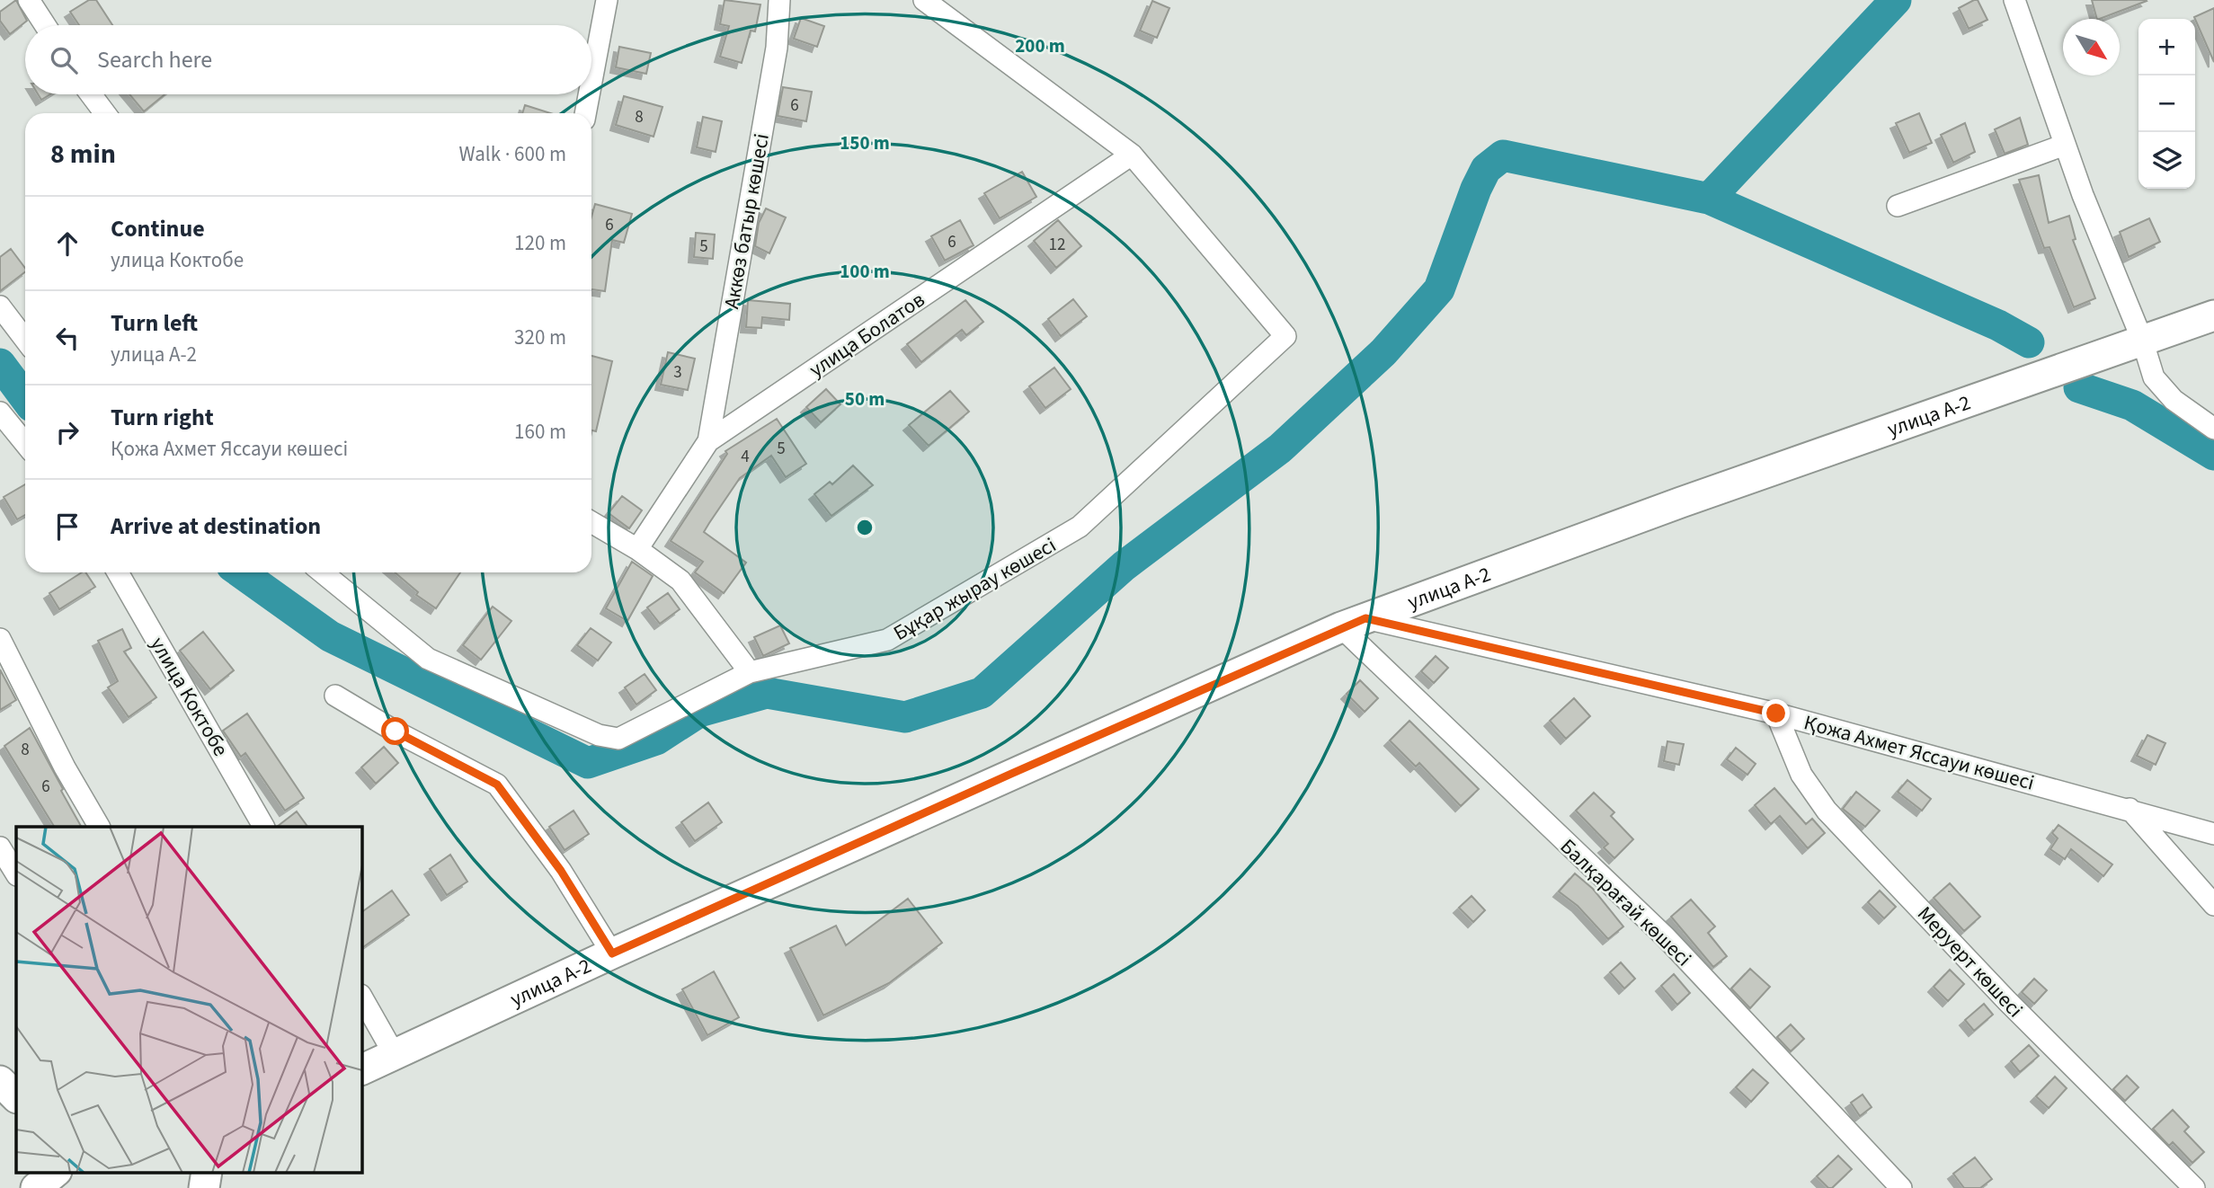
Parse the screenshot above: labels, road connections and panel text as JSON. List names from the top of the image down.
{
  "streets": {
    "main road": ["улица А-2"],
    "street": [
      "Аккөз батыр көшесі",
      "улица Болатов",
      "Бұқар жырау көшесі",
      "улица Коктобе",
      "Қожа Ахмет Яссауи көшесі",
      "Балқарағай көшесі",
      "Меруерт көшесі"
    ]
  },
  "crossings": [
    ["Аккөз батыр көшесі", "улица Болатов"],
    ["улица Болатов", "Бұқар жырау көшесі"],
    ["улица А-2", "Қожа Ахмет Яссауи көшесі"],
    ["улица А-2", "Балқарағай көшесі"],
    ["Қожа Ахмет Яссауи көшесі", "Балқарағай көшесі"],
    ["Қожа Ахмет Яссауи көшесі", "Меруерт көшесі"]
  ],
  "house_numbers": [
    "6",
    "8",
    "6",
    "6",
    "12",
    "5",
    "3",
    "5",
    "4",
    "8",
    "6"
  ],
  "north": "bottom right",
  "page": {
    "map_buttons": ["+", "−"],
    "search": "Search here",
    "heading": ["8 min", "Walk · 600 m"],
    "list": [
      ["Continue", "улица Коктобе", "120 m"],
      ["Turn left", "улица А-2", "320 m"],
      ["Turn right", "Қожа Ахмет Яссауи көшесі", "160 m"],
      "Arrive at destination"
    ]
  },
  "rings": [
    "200 m",
    "150 m",
    "100 m",
    "50 m"
  ]
}
